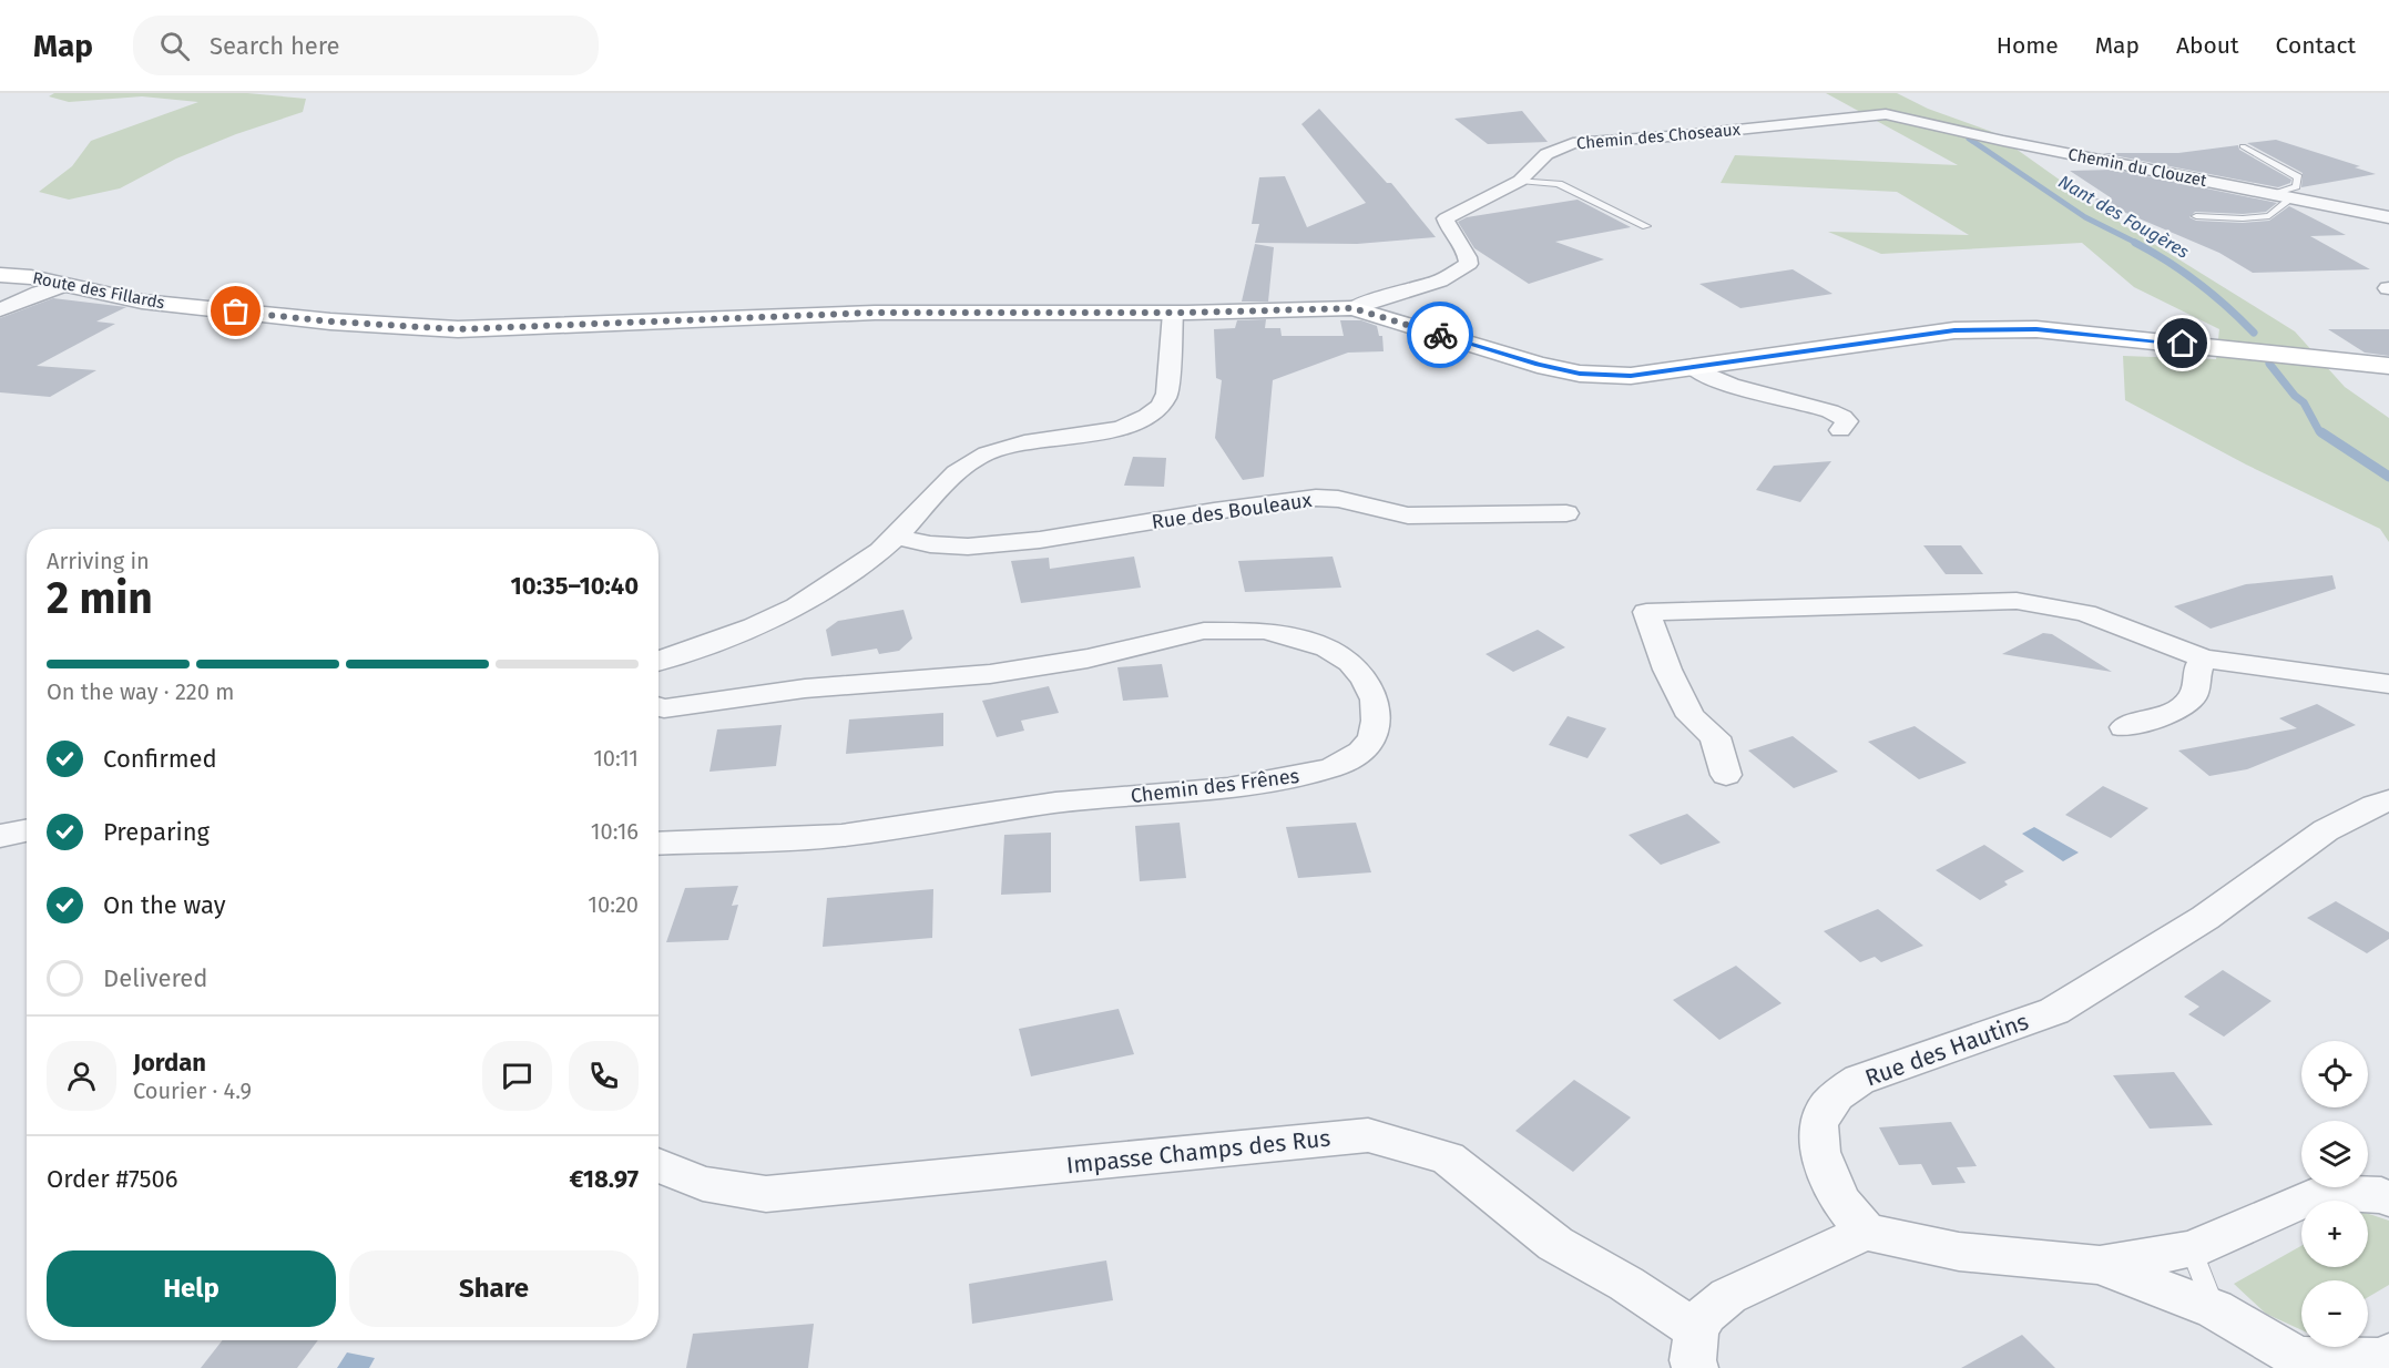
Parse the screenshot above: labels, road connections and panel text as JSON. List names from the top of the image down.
{
  "streets": {
    "street": [
      "Chemin des Choseaux",
      "Chemin du Clouzet",
      "Route des Fillards",
      "Rue des Bouleaux",
      "Chemin des Frênes",
      "Rue des Hautins",
      "Impasse Champs des Rus"
    ]
  },
  "crossings": [
    ["Chemin des Choseaux", "Chemin du Clouzet"],
    ["Chemin des Choseaux", "Route des Fillards"]
  ],
  "water": ["Nant des Fougères"],
  "page": {
    "header": "Map",
    "search": "Search here",
    "nav": [
      "Home",
      "Map",
      "About",
      "Contact"
    ],
    "heading": ["2 min", "Arriving in", "10:35–10:40"],
    "panel": [
      "Jordan",
      "Courier · 4.9",
      "Order #7506",
      "€18.97"
    ],
    "bar": "On the way · 220 m",
    "list": [
      ["Confirmed", "10:11"],
      ["Preparing", "10:16"],
      ["On the way", "10:20"],
      "Delivered"
    ],
    "map_buttons": ["+", "−"],
    "buttons": ["Help", "Share"]
  }
}
